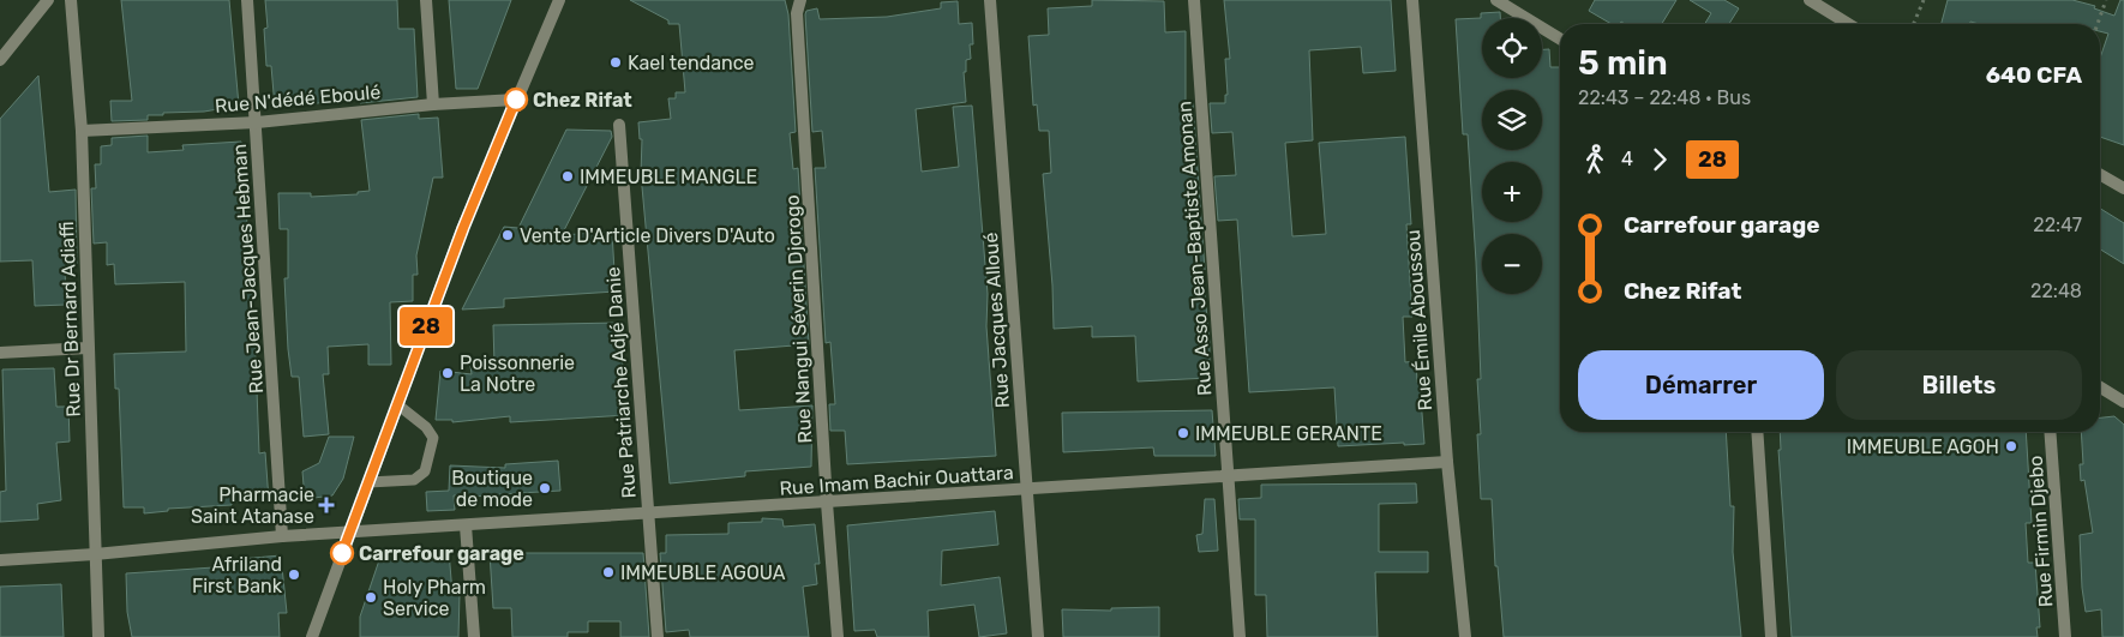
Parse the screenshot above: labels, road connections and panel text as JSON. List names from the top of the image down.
{
  "streets": {
    "street": [
      "Rue N'dédé Eboulé",
      "Rue Asso Jean-Baptiste Amonan",
      "Rue Jean-Jacques Hebman",
      "Rue Dr Bernard Adiaffi",
      "Rue Nangui Séverin Djorogo",
      "Rue Jacques Alloué",
      "Rue Émile Aboussou",
      "Rue Patriarche Adjé Danie",
      "Rue Imam Bachir Ouattara",
      "Rue Firmin Djebo"
    ]
  },
  "crossings": [
    ["Rue N'dédé Eboulé", "Rue Jean-Jacques Hebman"],
    ["Rue N'dédé Eboulé", "Rue Dr Bernard Adiaffi"],
    ["Rue Asso Jean-Baptiste Amonan", "Rue Imam Bachir Ouattara"],
    ["Rue Jean-Jacques Hebman", "Rue Imam Bachir Ouattara"],
    ["Rue Dr Bernard Adiaffi", "Rue Imam Bachir Ouattara"],
    ["Rue Nangui Séverin Djorogo", "Rue Imam Bachir Ouattara"],
    ["Rue Jacques Alloué", "Rue Imam Bachir Ouattara"],
    ["Rue Émile Aboussou", "Rue Imam Bachir Ouattara"],
    ["Rue Patriarche Adjé Danie", "Rue Imam Bachir Ouattara"]
  ],
  "places": {
    "other": [
      "Kael tendance",
      "Chez Rifat",
      "IMMEUBLE MANGLE",
      "Vente D'Article Divers D'Auto",
      "Poissonnerie La Notre",
      "IMMEUBLE GERANTE",
      "IMMEUBLE AGOH",
      "Boutique de mode",
      "Carrefour garage",
      "IMMEUBLE AGOUA",
      "Afriland First Bank",
      "Holy Pharm Service"
    ],
    "health": ["Pharmacie Saint Atanase"]
  },
  "lines": ["bus line 28"],
  "page": {
    "on_map": "28",
    "map_buttons": ["+", "−"],
    "heading": ["5 min", "22:43 – 22:48 · Bus", "640 CFA"],
    "legs": ["4", "28"],
    "list": [
      {
        "name": "Carrefour garage",
        "value": "22:47"
      },
      {
        "name": "Chez Rifat",
        "value": "22:48"
      }
    ],
    "buttons": ["Démarrer", "Billets"]
  }
}
